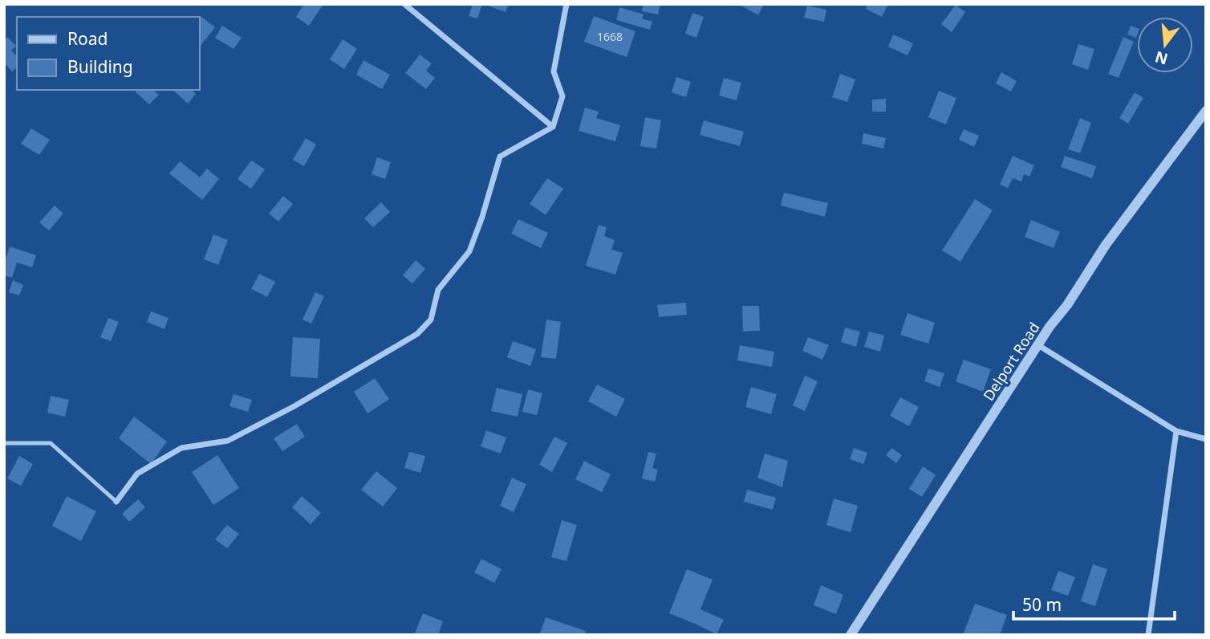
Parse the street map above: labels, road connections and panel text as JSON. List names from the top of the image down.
{
  "streets": {
    "street": ["Delport Road"]
  },
  "house_numbers": ["1668"],
  "legend": ["Road", "Building"],
  "scale_bar": "50 m",
  "north": "bottom"
}
